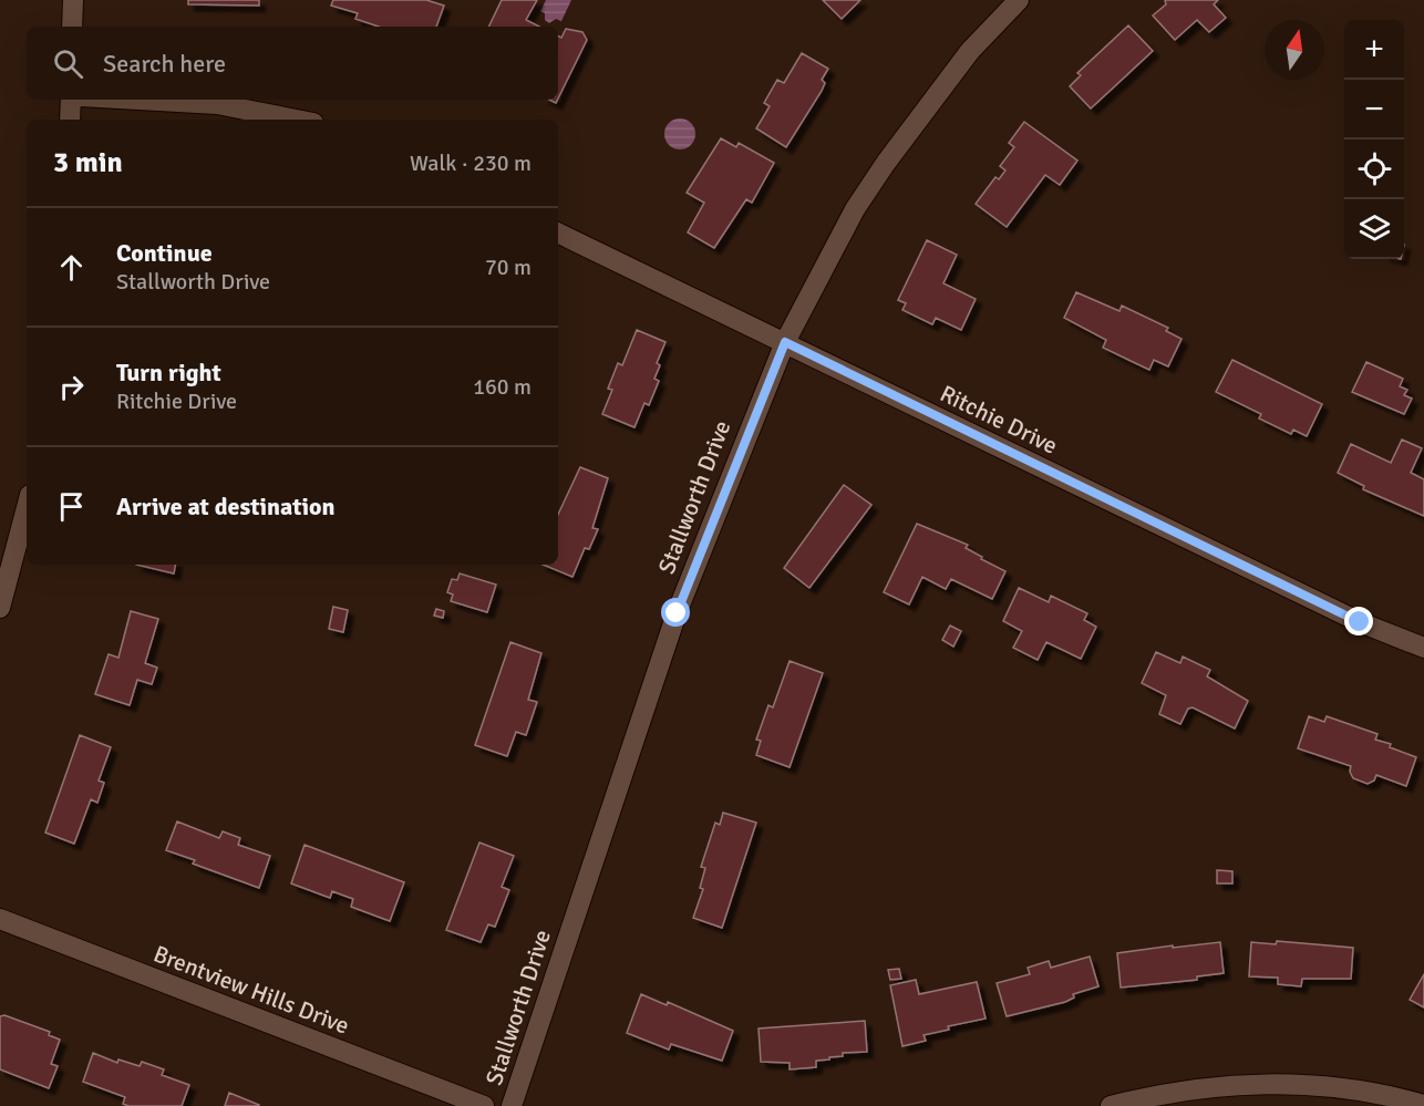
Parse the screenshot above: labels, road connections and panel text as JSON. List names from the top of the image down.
{
  "streets": {
    "street": ["Ritchie Drive", "Stallworth Drive", "Brentview Hills Drive"]
  },
  "crossings": [
    ["Ritchie Drive", "Stallworth Drive"]
  ],
  "north": "top",
  "page": {
    "map_buttons": ["+", "−"],
    "search": "Search here",
    "heading": ["3 min", "Walk · 230 m"],
    "list": [
      ["Continue", "Stallworth Drive", "70 m"],
      ["Turn right", "Ritchie Drive", "160 m"],
      "Arrive at destination"
    ]
  }
}
